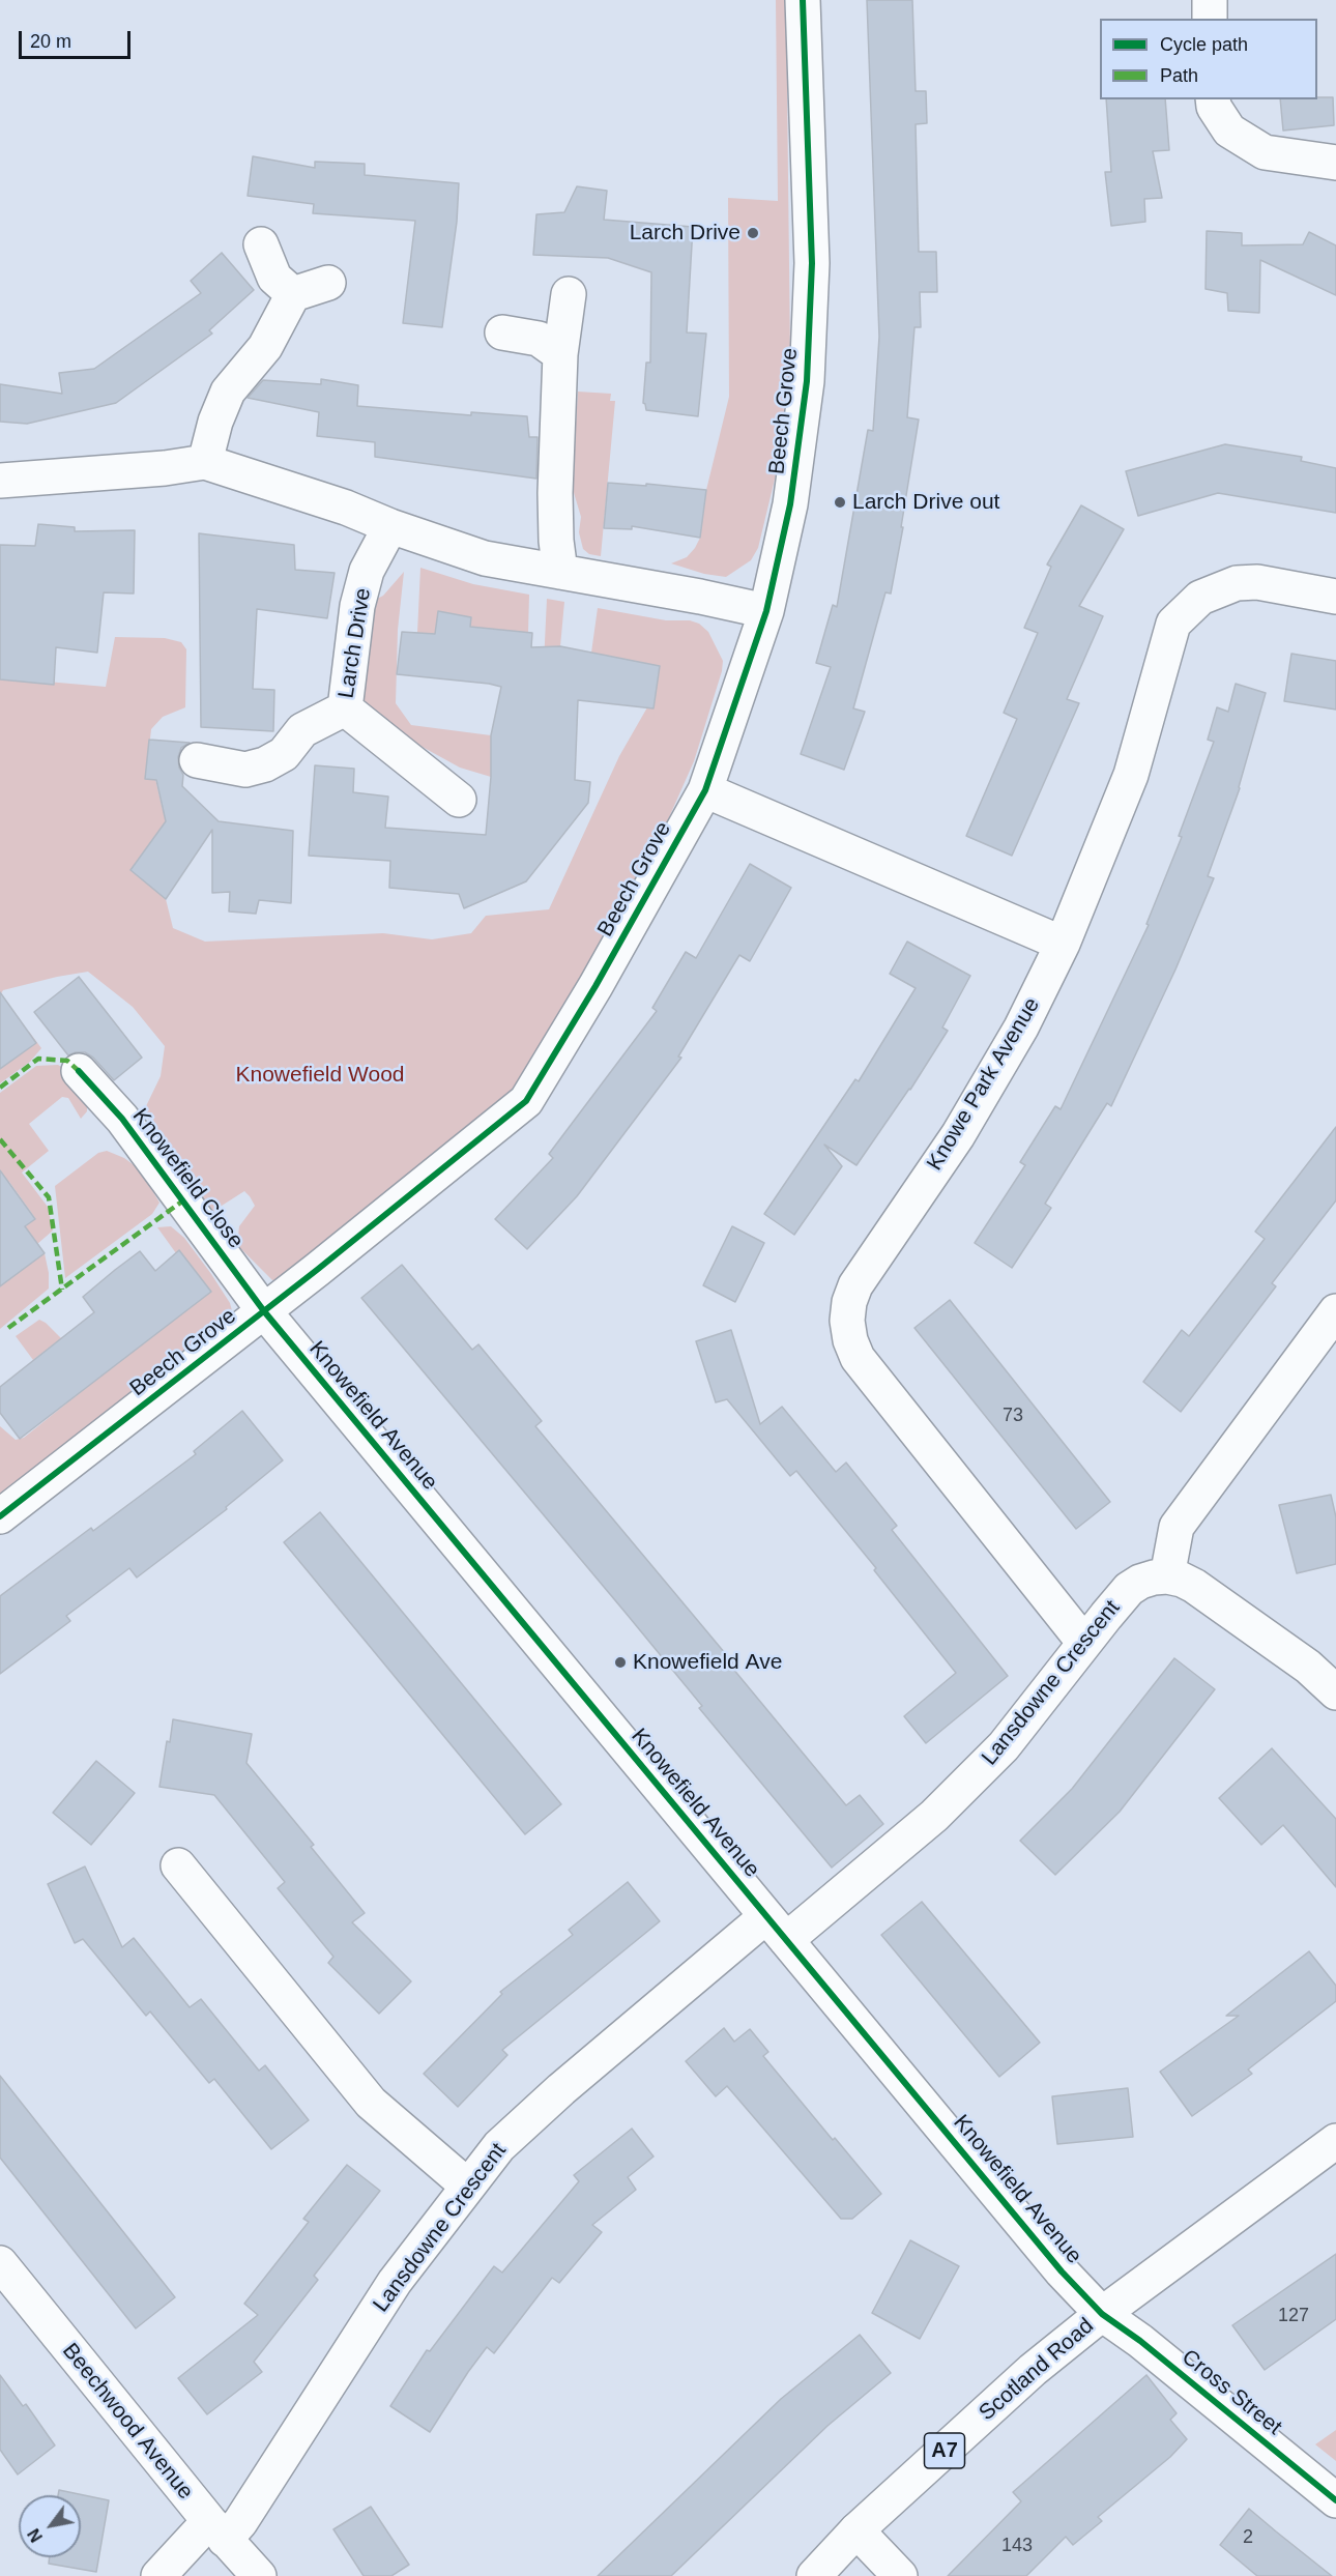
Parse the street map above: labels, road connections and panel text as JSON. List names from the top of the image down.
{
  "streets": {
    "street": [
      "Beech Grove",
      "Larch Drive",
      "Knowe Park Avenue",
      "Knowefield Close",
      "Knowefield Avenue",
      "Lansdowne Crescent",
      "Scotland Road",
      "Cross Street",
      "Beechwood Avenue",
      "A7"
    ]
  },
  "crossings": [
    ["Beech Grove", "Knowefield Close"],
    ["Beech Grove", "Knowefield Avenue"],
    ["Knowe Park Avenue", "Lansdowne Crescent"],
    ["Knowefield Close", "Knowefield Avenue"],
    ["Knowefield Avenue", "Lansdowne Crescent"],
    ["Knowefield Avenue", "Scotland Road"],
    ["Knowefield Avenue", "Cross Street"],
    ["Lansdowne Crescent", "Beechwood Avenue"],
    ["Scotland Road", "Cross Street"]
  ],
  "parks": ["Knowefield Wood"],
  "places": ["Larch Drive", "Larch Drive out", "Knowefield Ave"],
  "house_numbers": [
    "73",
    "127",
    "2",
    "143"
  ],
  "legend": ["Cycle path", "Path"],
  "scale_bar": "20 m",
  "north": "bottom left"
}
